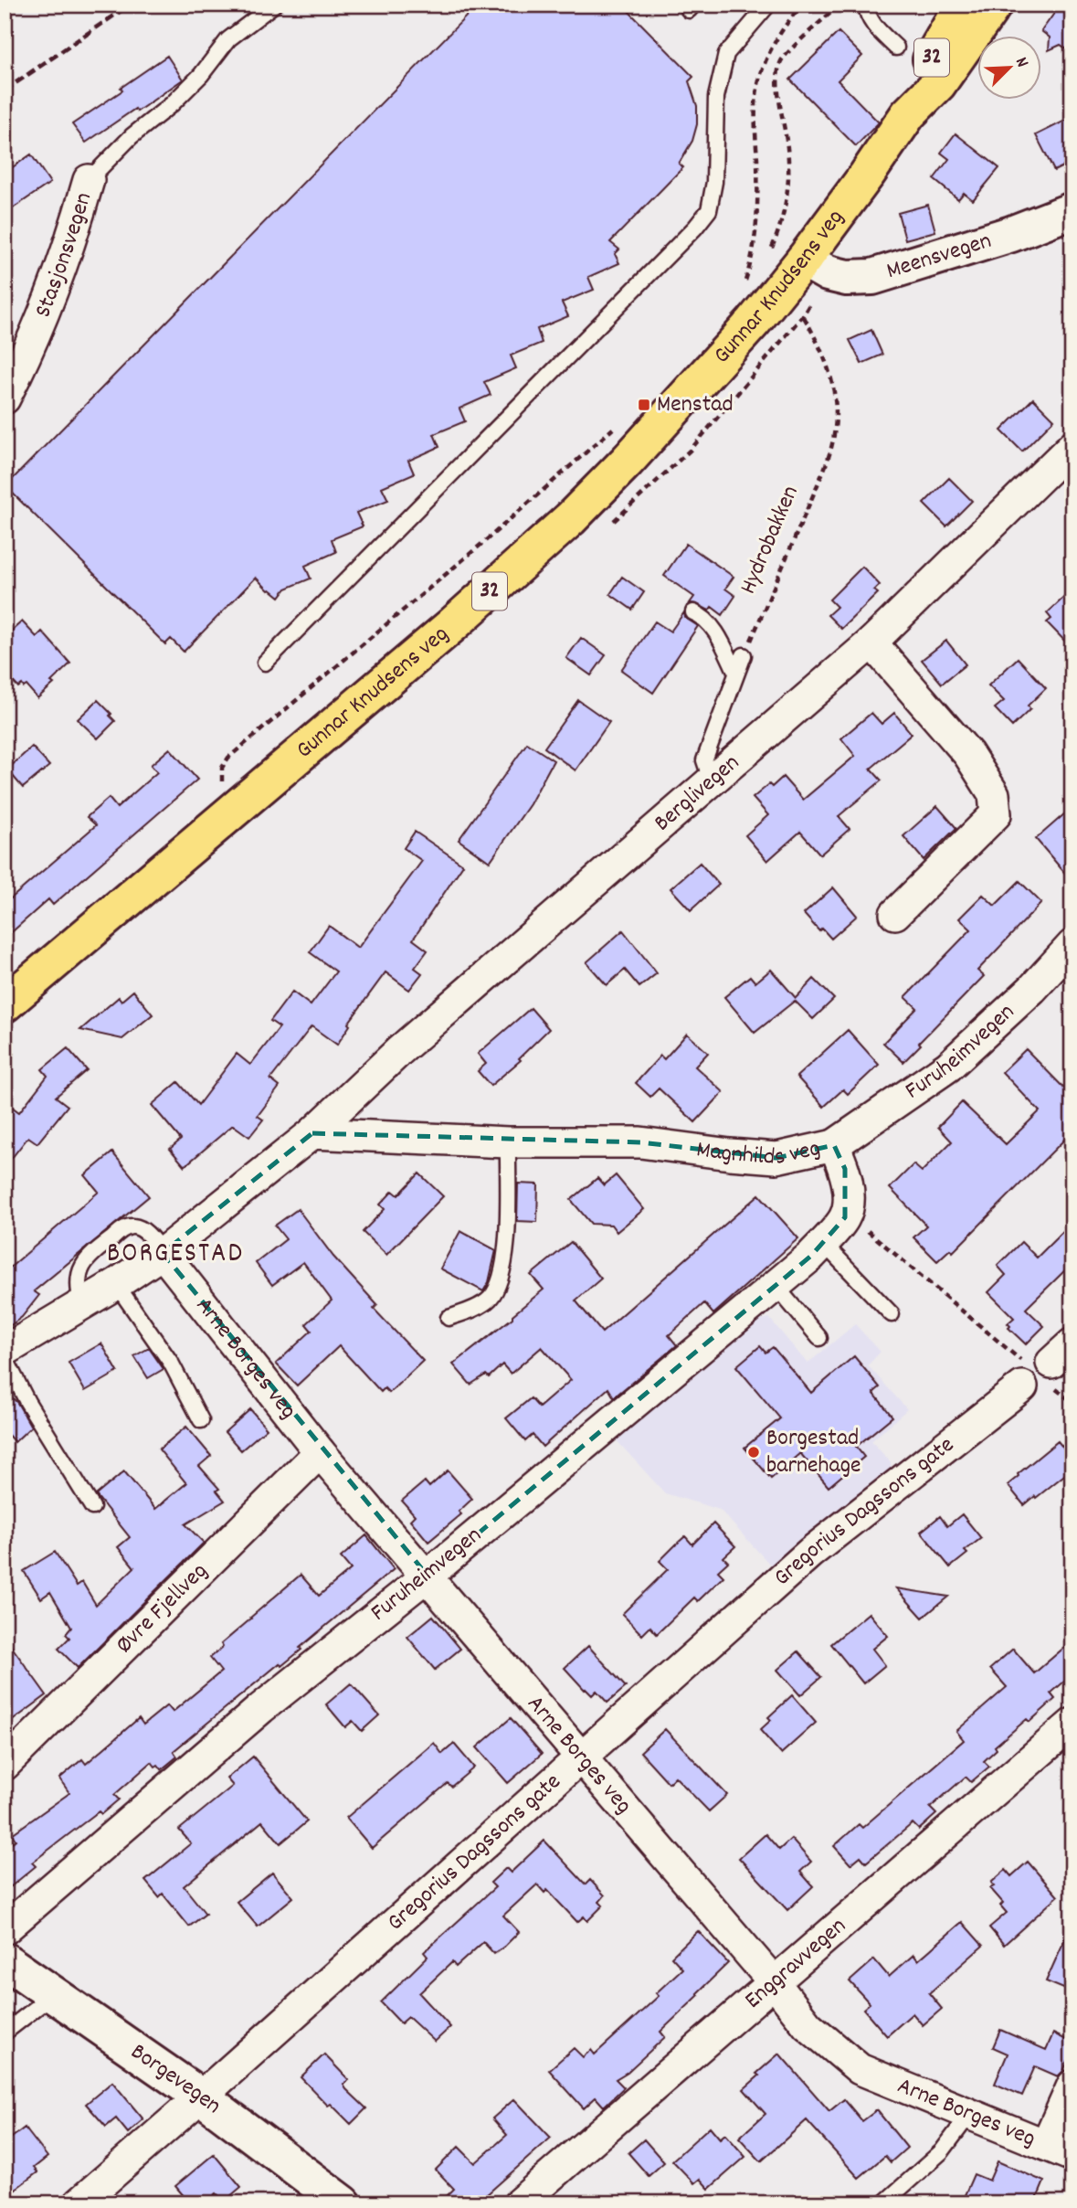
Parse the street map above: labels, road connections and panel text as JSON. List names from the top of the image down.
{
  "streets": {
    "main road": ["32", "Gunnar Knudsens veg"],
    "street": [
      "Stasjonsvegen",
      "Meensvegen",
      "Berglivegen",
      "Furuheimvegen",
      "Magnhilds veg",
      "Arne Borges veg",
      "Gregorius Dagssons gate",
      "Øvre Fjellveg",
      "Enggravvegen",
      "Borgevegen"
    ],
    "path": ["Hydrobakken"]
  },
  "crossings": [
    ["Meensvegen", "Gunnar Knudsens veg"],
    ["Berglivegen", "Magnhilds veg"],
    ["Furuheimvegen", "Magnhilds veg"],
    ["Furuheimvegen", "Arne Borges veg"],
    ["Arne Borges veg", "Gregorius Dagssons gate"],
    ["Arne Borges veg", "Øvre Fjellveg"],
    ["Arne Borges veg", "Enggravvegen"],
    ["Gregorius Dagssons gate", "Borgevegen"]
  ],
  "districts": ["BORGESTAD"],
  "places": {
    "transit": ["Menstad"],
    "other": ["Borgestad barnehage"]
  },
  "north": "top right"
}
